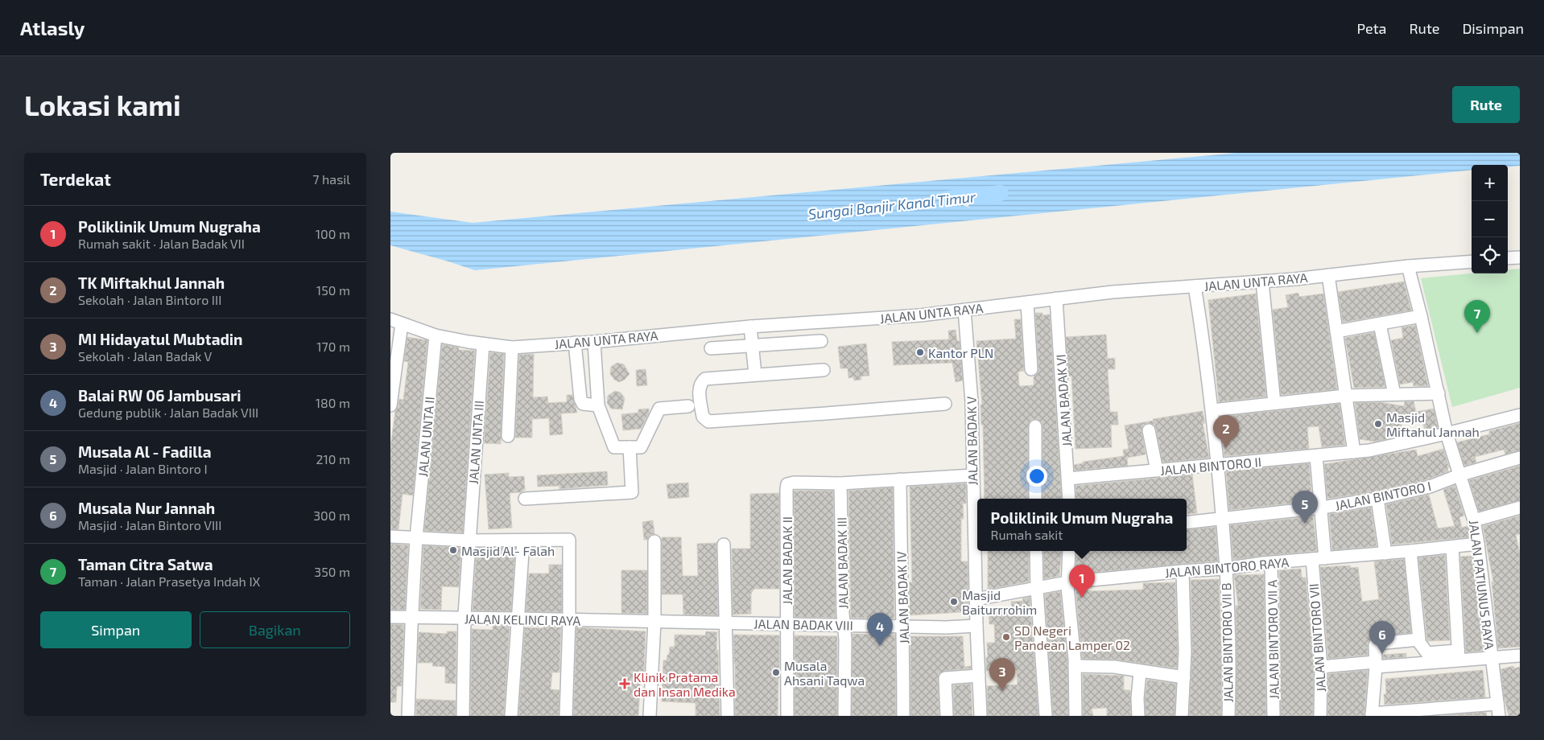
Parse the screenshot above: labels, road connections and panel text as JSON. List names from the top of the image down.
{
  "streets": {
    "street": [
      "JALAN UNTA RAYA",
      "JALAN BADAK VI",
      "JALAN UNTA II",
      "JALAN BADAK V",
      "JALAN UNTA III",
      "JALAN BINTORO II",
      "JALAN BINTORO I",
      "JALAN BADAK II",
      "JALAN BADAK III",
      "JALAN BINTORO RAYA",
      "JALAN PATIUNUS RAYA",
      "JALAN BADAK IV",
      "JALAN KELINCI RAYA",
      "JALAN BADAK VIII",
      "JALAN BINTORO VII",
      "JALAN BINTORO VII A",
      "JALAN BINTORO VII B"
    ]
  },
  "crossings": [
    ["JALAN UNTA RAYA", "JALAN BADAK VI"],
    ["JALAN UNTA RAYA", "JALAN UNTA II"],
    ["JALAN UNTA RAYA", "JALAN BADAK V"],
    ["JALAN UNTA RAYA", "JALAN UNTA III"],
    ["JALAN UNTA RAYA", "JALAN PATIUNUS RAYA"],
    ["JALAN UNTA RAYA", "JALAN BINTORO VII B"],
    ["JALAN BADAK VI", "JALAN BINTORO II"],
    ["JALAN UNTA II", "JALAN KELINCI RAYA"],
    ["JALAN BADAK V", "JALAN BINTORO RAYA"],
    ["JALAN BADAK V", "JALAN BADAK VIII"],
    ["JALAN UNTA III", "JALAN KELINCI RAYA"],
    ["JALAN BINTORO II", "JALAN PATIUNUS RAYA"],
    ["JALAN BINTORO II", "JALAN BINTORO VII B"],
    ["JALAN BINTORO I", "JALAN PATIUNUS RAYA"],
    ["JALAN BINTORO I", "JALAN BINTORO VII B"],
    ["JALAN BADAK II", "JALAN BADAK III"],
    ["JALAN BADAK II", "JALAN BADAK VIII"],
    ["JALAN BADAK III", "JALAN BADAK VIII"],
    ["JALAN BINTORO RAYA", "JALAN PATIUNUS RAYA"],
    ["JALAN BINTORO RAYA", "JALAN BINTORO VII"],
    ["JALAN BINTORO RAYA", "JALAN BINTORO VII A"],
    ["JALAN BINTORO RAYA", "JALAN BINTORO VII B"],
    ["JALAN BADAK IV", "JALAN BADAK VIII"],
    ["JALAN KELINCI RAYA", "JALAN BADAK VIII"]
  ],
  "water": ["Sungai Banjir Kanal Timur"],
  "places": {
    "other": [
      "Kantor PLN",
      "Masjid Miftahul Jannah",
      "Masjid Al- Falah",
      "Masjid Baiturrrohim",
      "SD Negeri Pandean Lamper 02",
      "Musala Ahsani Taqwa"
    ],
    "health": ["Klinik Pratama dan Insan Medika"]
  },
  "page": {
    "header": "Atlasly",
    "nav": ["Peta", "Rute", "Disimpan"],
    "buttons": [
      "Rute",
      ["Simpan", "Bagikan"]
    ],
    "title": "Lokasi kami",
    "heading": ["Terdekat", "7 hasil"],
    "map_buttons": ["+", "−"],
    "list": [
      {
        "mark": "1",
        "name": "Poliklinik Umum Nugraha",
        "note": "Rumah sakit · Jalan Badak VII",
        "value": "100 m"
      },
      {
        "mark": "2",
        "name": "TK Miftakhul Jannah",
        "note": "Sekolah · Jalan Bintoro III",
        "value": "150 m"
      },
      {
        "mark": "3",
        "name": "MI Hidayatul Mubtadin",
        "note": "Sekolah · Jalan Badak V",
        "value": "170 m"
      },
      {
        "mark": "4",
        "name": "Balai RW 06 Jambusari",
        "note": "Gedung publik · Jalan Badak VIII",
        "value": "180 m"
      },
      {
        "mark": "5",
        "name": "Musala Al - Fadilla",
        "note": "Masjid · Jalan Bintoro I",
        "value": "210 m"
      },
      {
        "mark": "6",
        "name": "Musala Nur Jannah",
        "note": "Masjid · Jalan Bintoro VIII",
        "value": "300 m"
      },
      {
        "mark": "7",
        "name": "Taman Citra Satwa",
        "note": "Taman · Jalan Prasetya Indah IX",
        "value": "350 m"
      }
    ],
    "pins": [
      "7",
      "2",
      "5",
      "1",
      "4",
      "6",
      "3"
    ],
    "popup": ["Poliklinik Umum Nugraha", "Rumah sakit"]
  }
}
